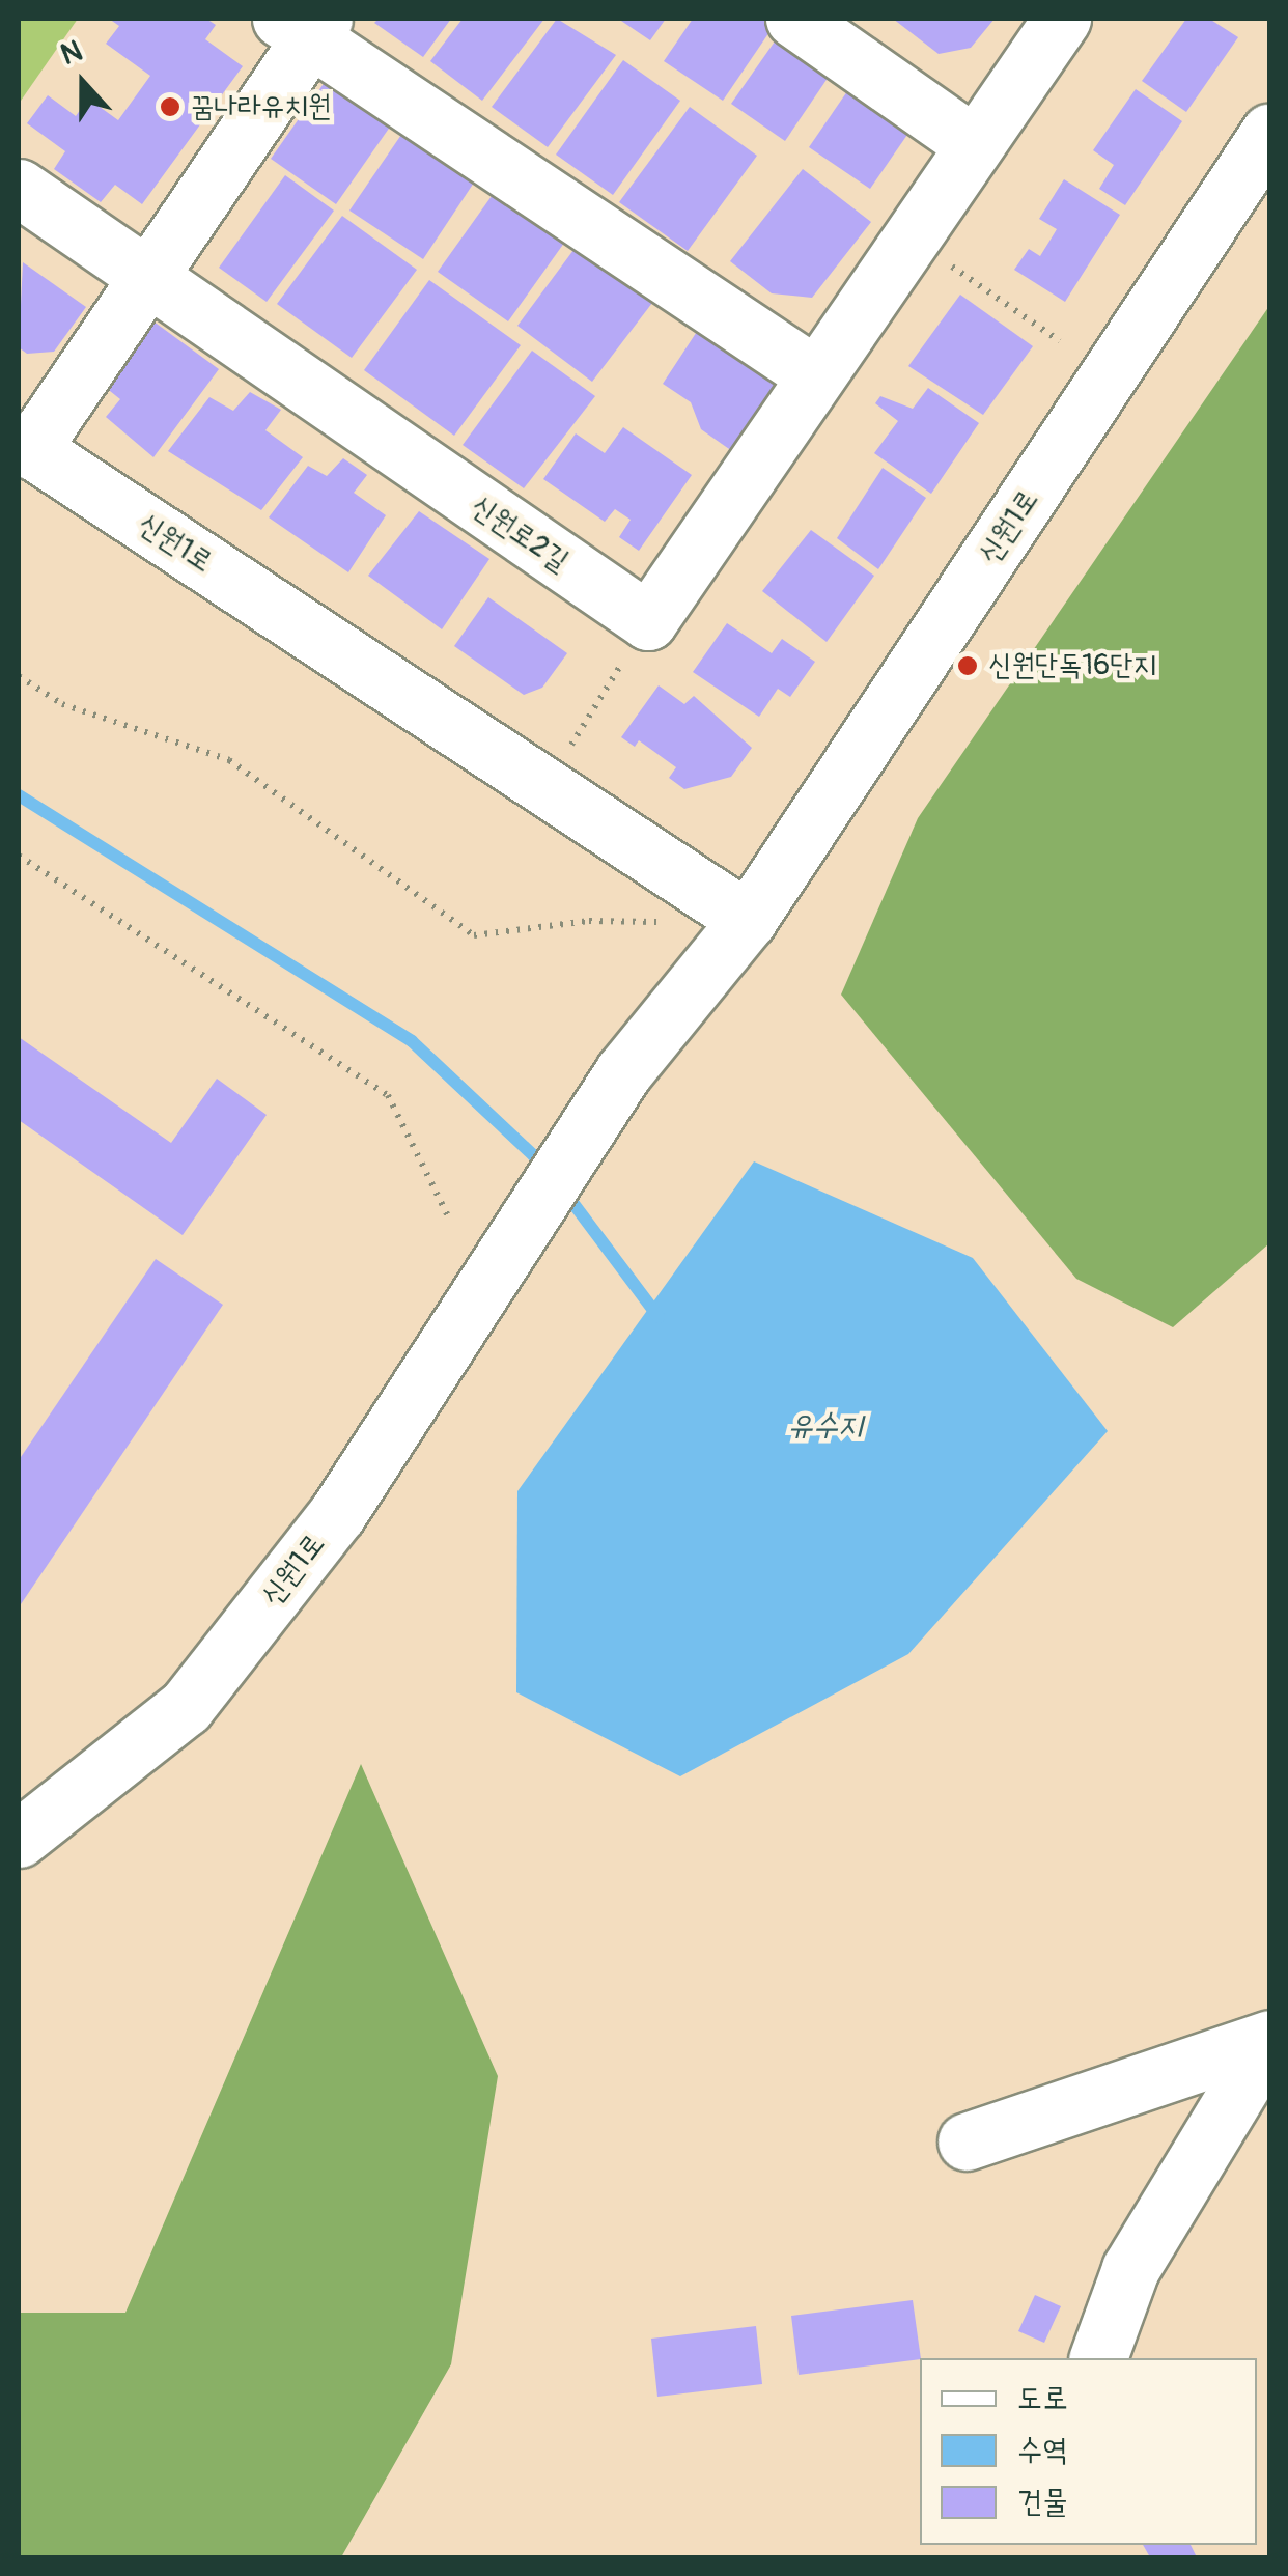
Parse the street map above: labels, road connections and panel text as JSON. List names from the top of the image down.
{
  "streets": {
    "street": ["신원1로", "신원로2길"]
  },
  "water": ["유수지"],
  "places": ["꿈나라유치원", "신원단독16단지"],
  "legend": ["도로", "수역", "건물"],
  "north": "top"
}
